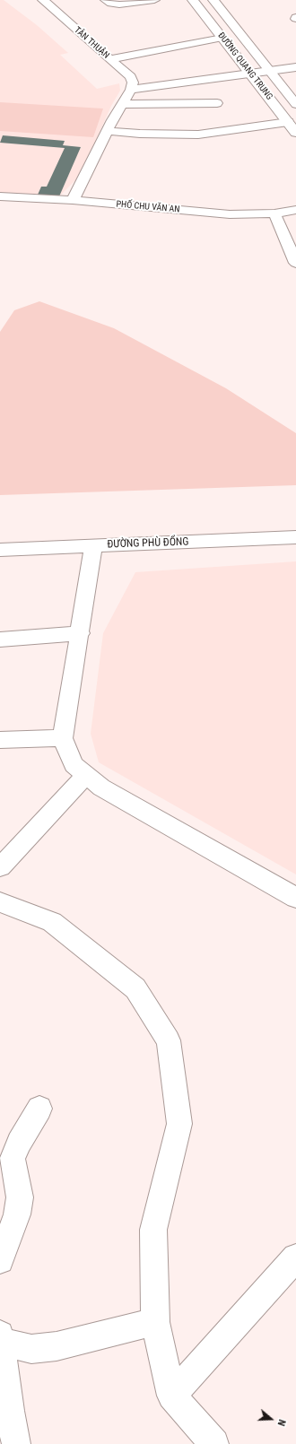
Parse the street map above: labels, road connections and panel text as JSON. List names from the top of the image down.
{
  "streets": {
    "street": [
      "TÂN THUẬN",
      "ĐƯỜNG QUANG TRUNG",
      "PHỐ CHU VĂN AN",
      "ĐƯỜNG PHÙ ĐỔNG"
    ]
  },
  "north": "right"
}
